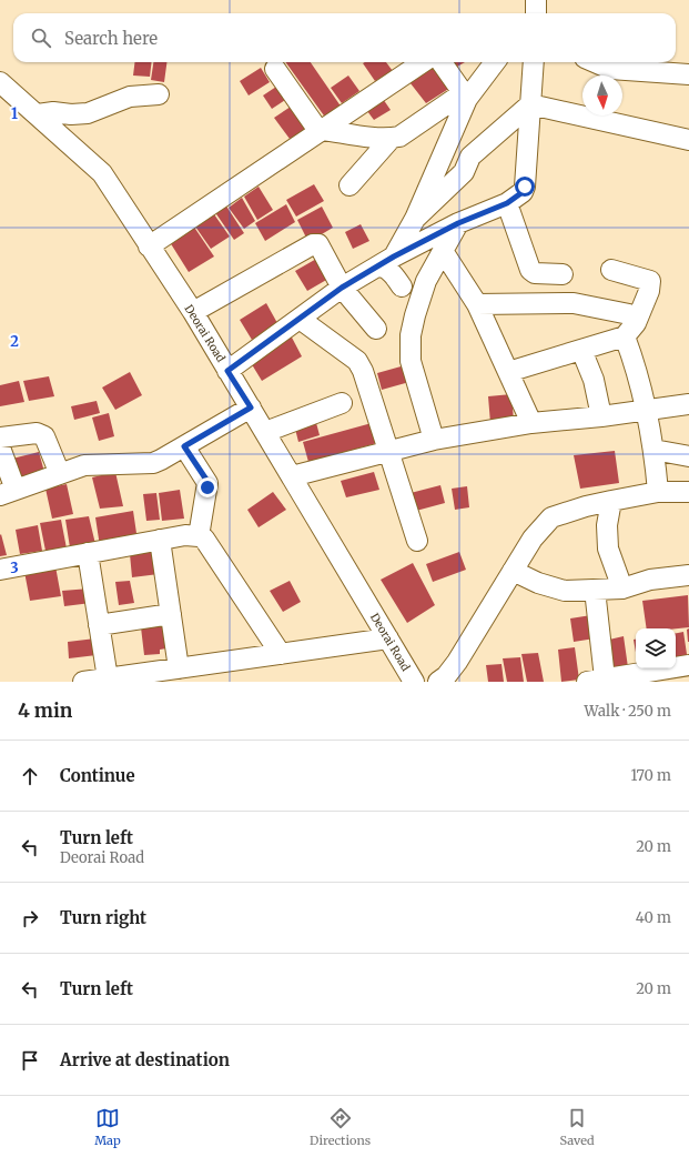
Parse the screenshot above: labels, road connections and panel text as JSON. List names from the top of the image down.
{
  "streets": {
    "street": ["Deorai Road"]
  },
  "north": "bottom",
  "page": {
    "search": "Search here",
    "heading": ["4 min", "Walk · 250 m"],
    "list": [
      ["Continue", "170 m"],
      ["Turn left", "Deorai Road", "20 m"],
      ["Turn right", "40 m"],
      ["Turn left", "20 m"],
      "Arrive at destination"
    ],
    "nav": ["Map", "Directions", "Saved"]
  },
  "grid": {
    "rows": ["1", "2", "3"]
  }
}
